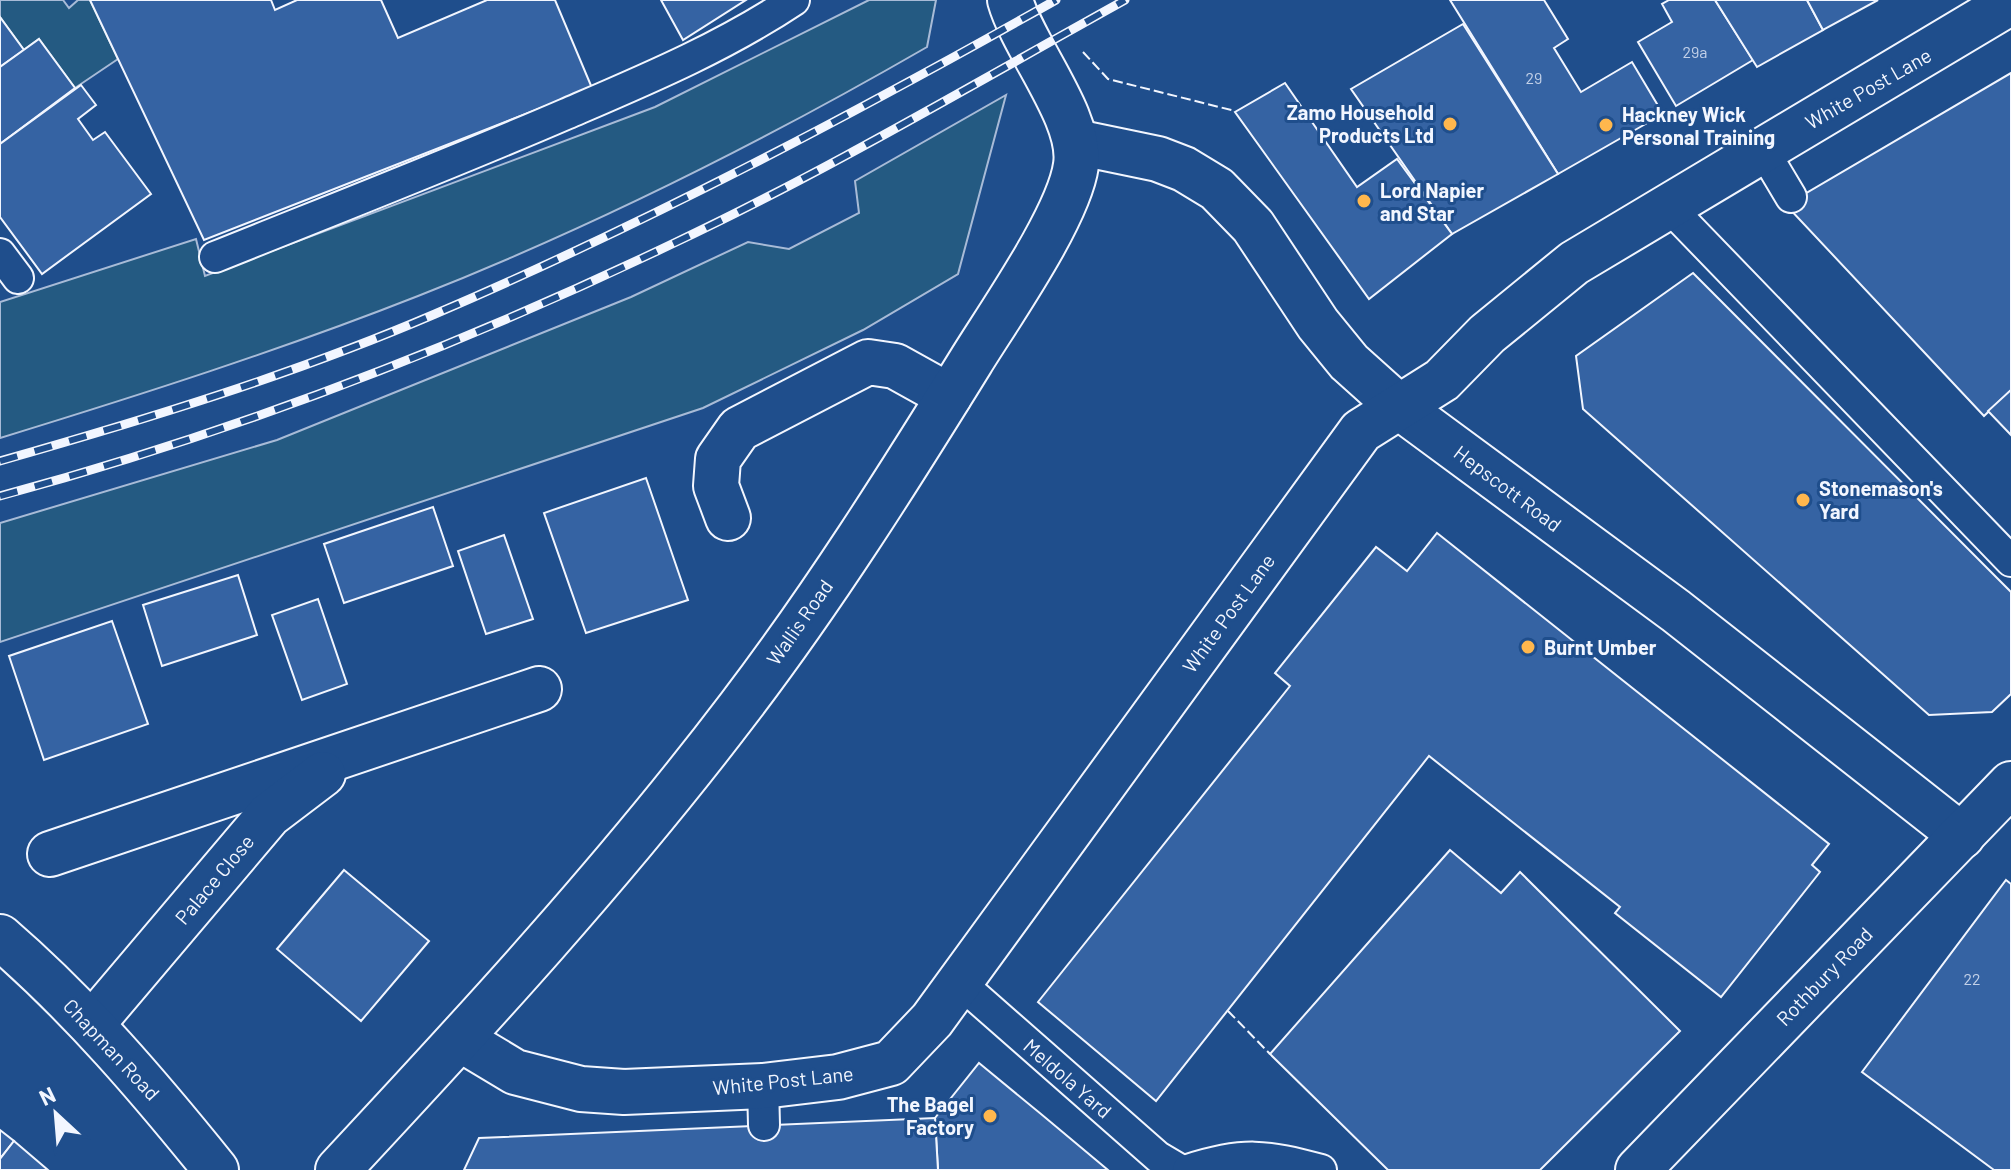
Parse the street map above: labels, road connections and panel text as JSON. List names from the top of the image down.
{
  "streets": {
    "street": [
      "White Post Lane",
      "Hepscott Road",
      "Wallis Road",
      "Palace Close",
      "Rothbury Road",
      "Chapman Road"
    ],
    "lane": ["Meldola Yard"]
  },
  "crossings": [
    ["White Post Lane", "Hepscott Road"],
    ["White Post Lane", "Wallis Road"],
    ["White Post Lane", "Meldola Yard"],
    ["Hepscott Road", "Wallis Road"],
    ["Hepscott Road", "Rothbury Road"],
    ["Palace Close", "Chapman Road"]
  ],
  "places": [
    "Zamo Household Products Ltd",
    "Hackney Wick Personal Training",
    "Lord Napier and Star",
    "Stonemason's Yard",
    "Burnt Umber",
    "The Bagel Factory"
  ],
  "house_numbers": ["29a", "29", "22"],
  "north": "top left"
}
